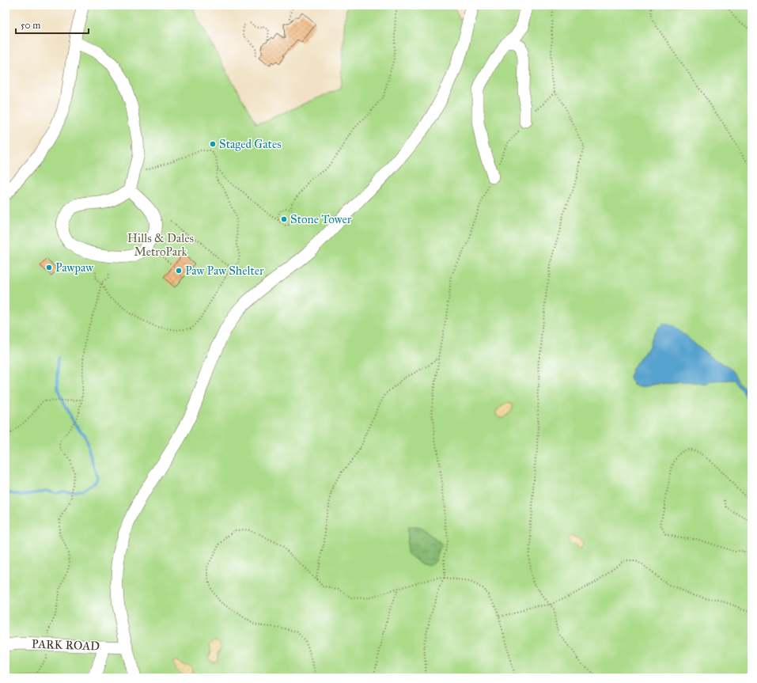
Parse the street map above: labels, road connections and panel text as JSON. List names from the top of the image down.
{
  "streets": {
    "street": ["PARK ROAD"]
  },
  "parks": ["Hills & Dales MetroPark"],
  "places": [
    "Staged Gates",
    "Stone Tower",
    "Pawpaw",
    "Paw Paw Shelter"
  ],
  "scale_bar": "50 m"
}
